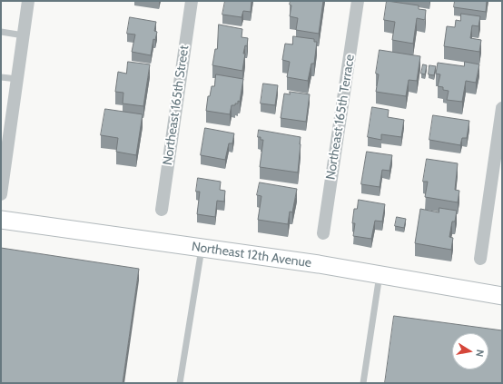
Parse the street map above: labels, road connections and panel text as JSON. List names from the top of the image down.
{
  "streets": {
    "street": ["Northeast 165th Street", "Northeast 165th Terrace", "Northeast 12th Avenue"]
  },
  "north": "right"
}
